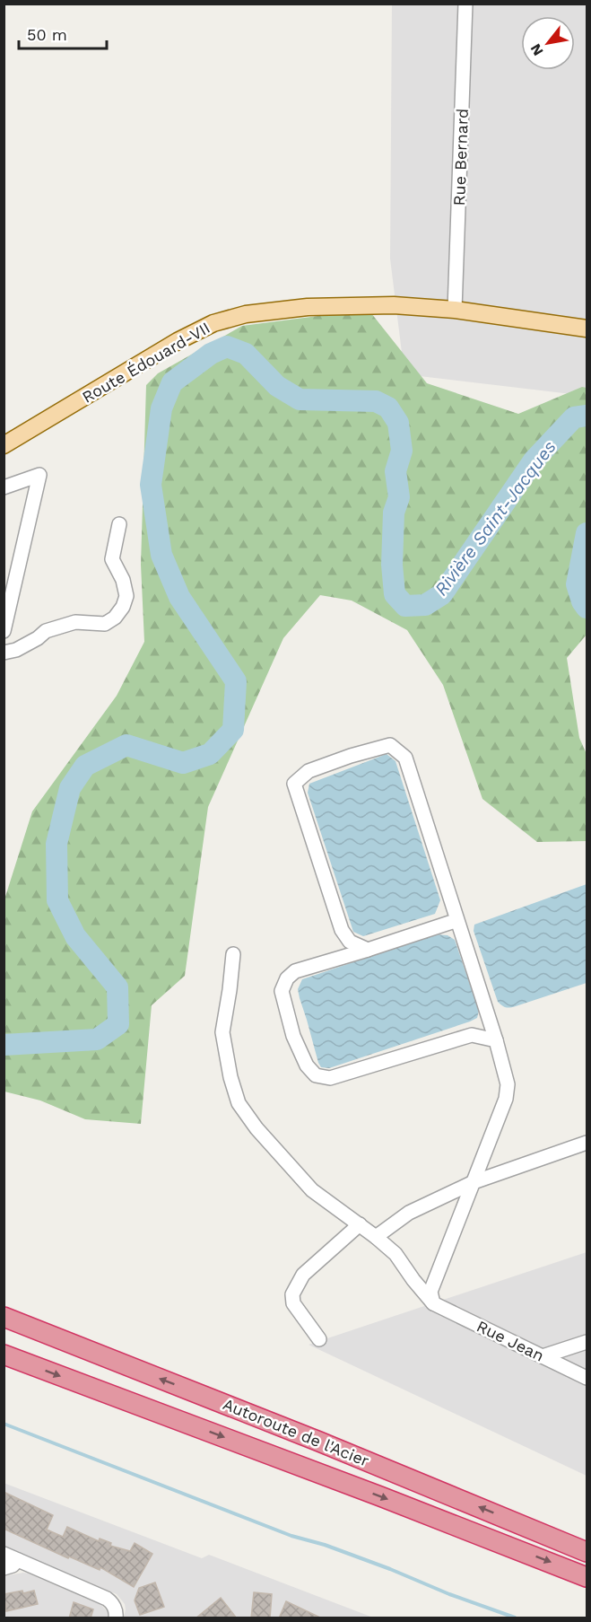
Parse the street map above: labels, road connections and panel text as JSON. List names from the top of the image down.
{
  "streets": {
    "highway": ["Autoroute de l'Acier"],
    "main road": ["Route Édouard-VII"],
    "street": ["Rue Bernard", "Rue Jean"]
  },
  "crossings": [
    ["Rue Bernard", "Route Édouard-VII"]
  ],
  "water": ["Rivière Saint-Jacques"],
  "scale_bar": "50 m",
  "north": "bottom left"
}
